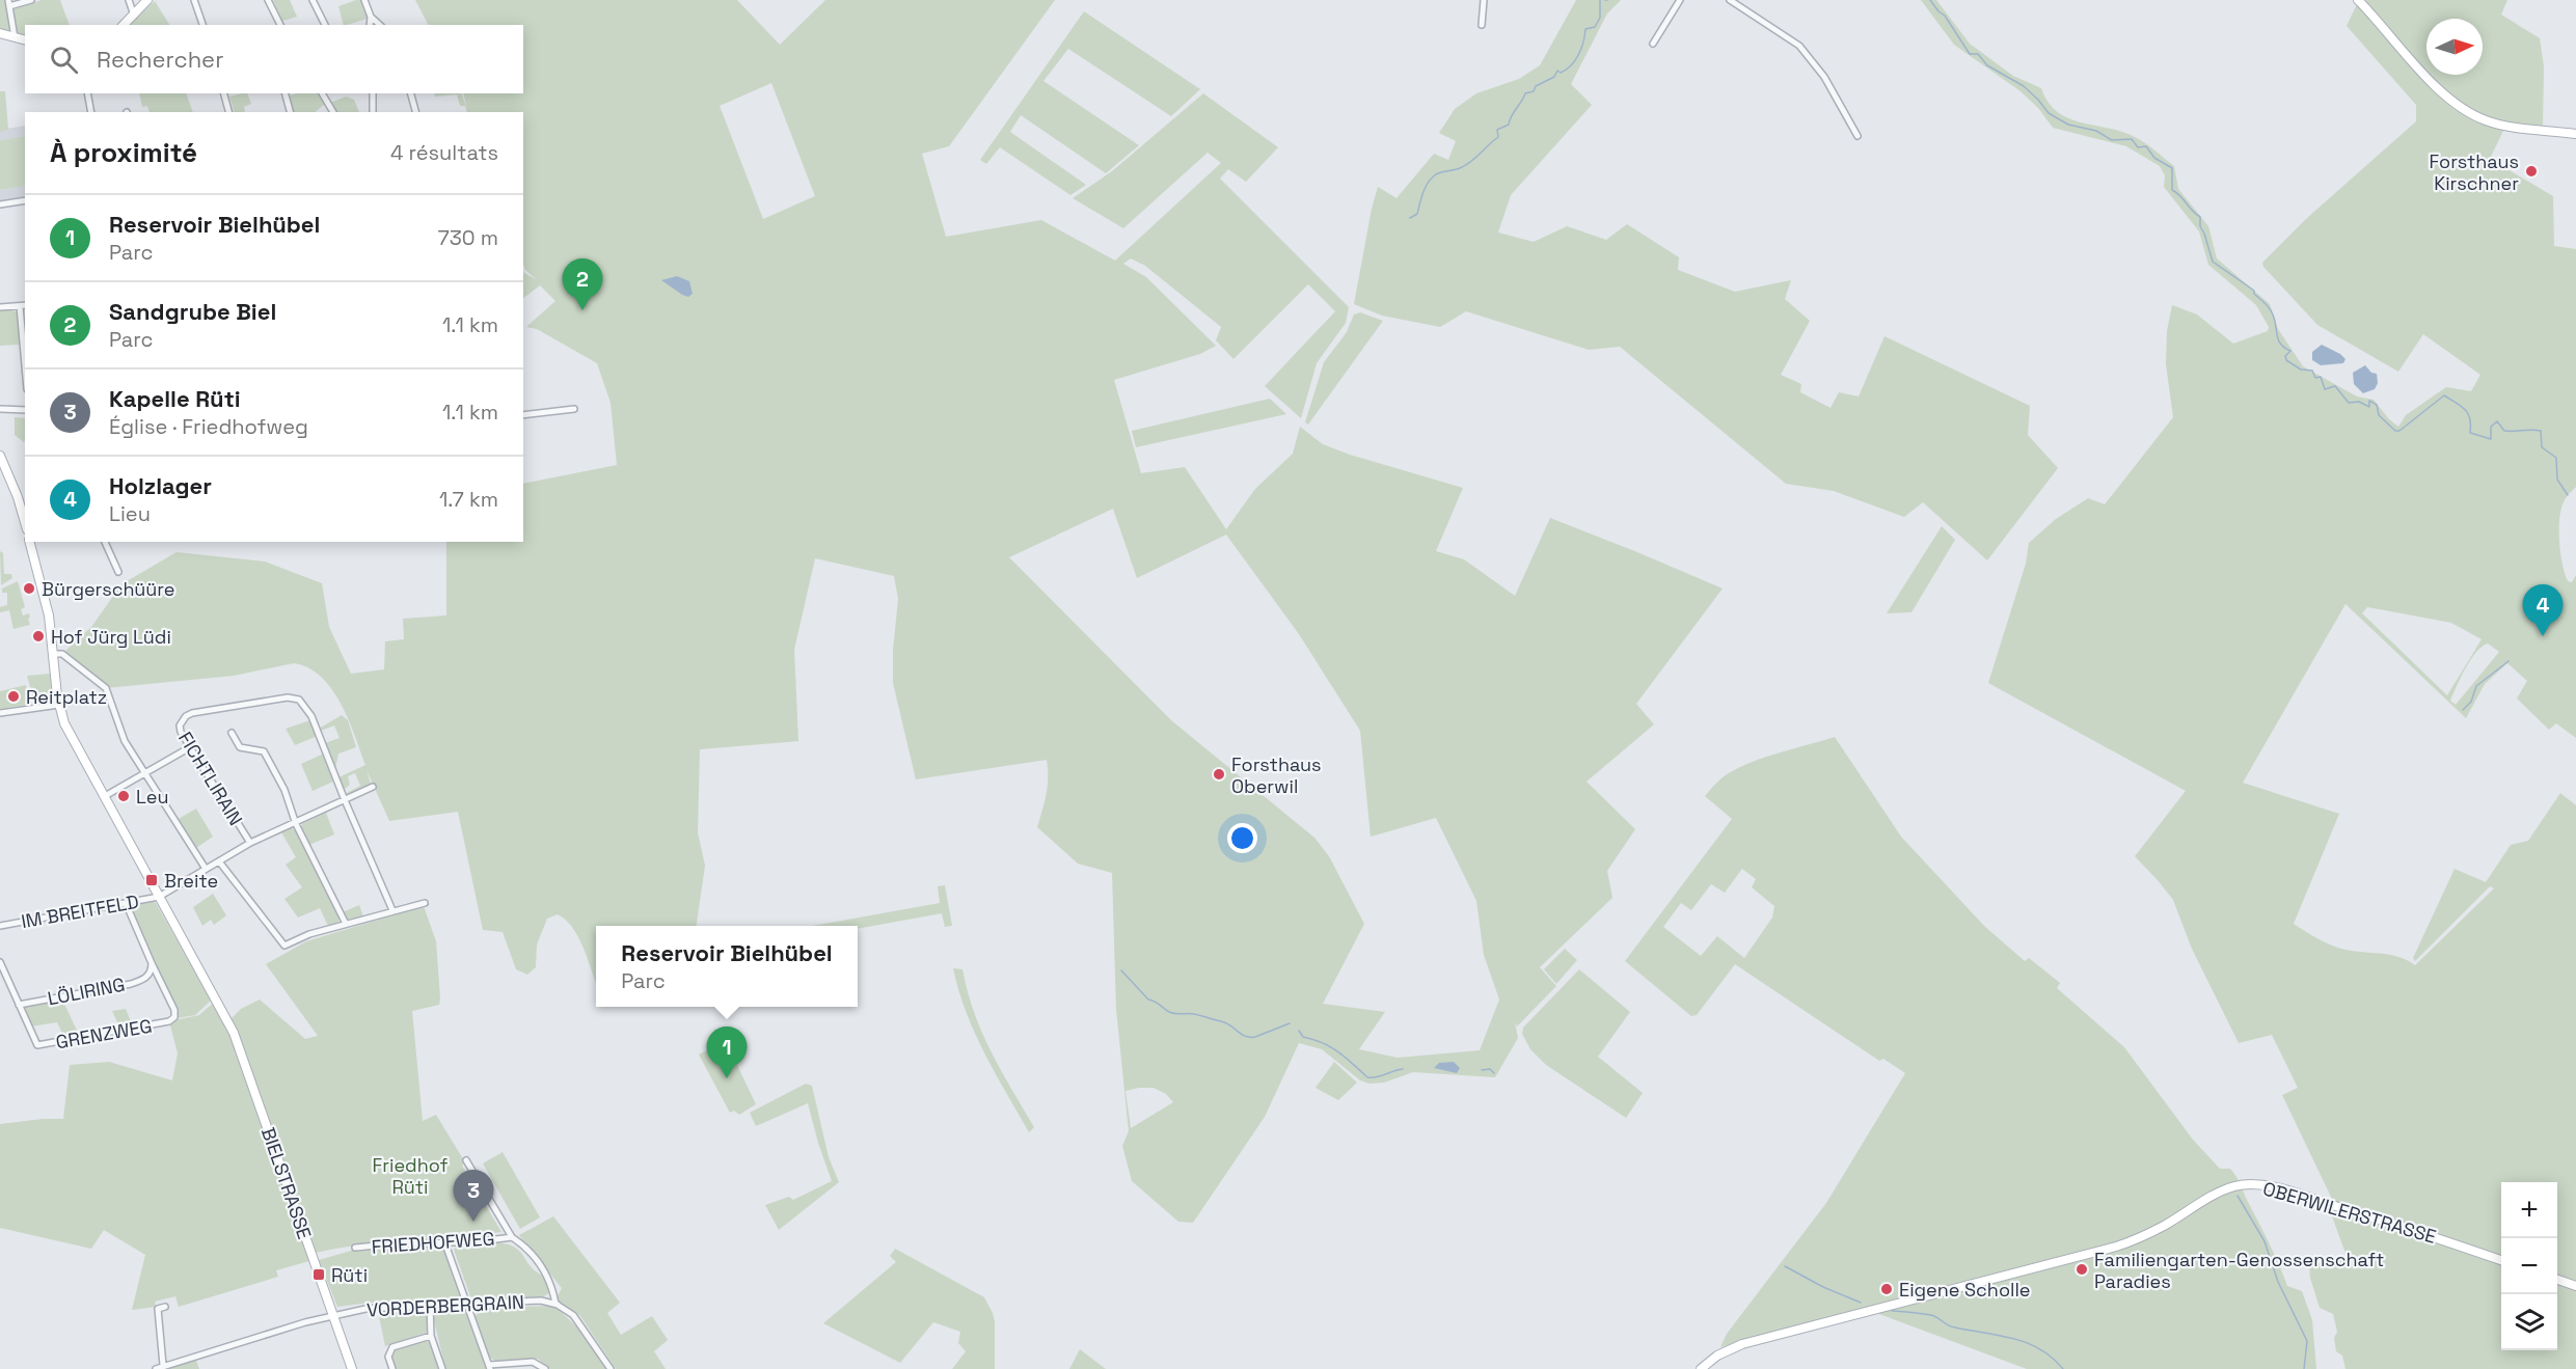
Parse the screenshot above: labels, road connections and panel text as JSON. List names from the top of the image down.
{
  "streets": {
    "street": [
      "FICHTLIRAIN",
      "IM BREITFELD",
      "LÖLIRING",
      "GRENZWEG",
      "BIELSTRASSE",
      "OBERWILERSTRASSE",
      "FRIEDHOFWEG",
      "VORDERBERGRAIN"
    ]
  },
  "crossings": [
    ["IM BREITFELD", "BIELSTRASSE"],
    ["LÖLIRING", "GRENZWEG"],
    ["BIELSTRASSE", "VORDERBERGRAIN"]
  ],
  "parks": ["Friedhof Rüti"],
  "places": {
    "other": [
      "Forsthaus Kirschner",
      "Bürgerschüüre",
      "Hof Jürg Lüdi",
      "Reitplatz",
      "Forsthaus Oberwil",
      "Leu",
      "Familiengarten-Genossenschaft Paradies",
      "Eigene Scholle"
    ],
    "transit": ["Breite", "Rüti"]
  },
  "north": "right",
  "page": {
    "search": "Rechercher",
    "heading": ["À proximité", "4 résultats"],
    "list": [
      {
        "mark": "1",
        "name": "Reservoir Bielhübel",
        "note": "Parc",
        "value": "730 m"
      },
      {
        "mark": "2",
        "name": "Sandgrube Biel",
        "note": "Parc",
        "value": "1.1 km"
      },
      {
        "mark": "3",
        "name": "Kapelle Rüti",
        "note": "Église · Friedhofweg",
        "value": "1.1 km"
      },
      {
        "mark": "4",
        "name": "Holzlager",
        "note": "Lieu",
        "value": "1.7 km"
      }
    ],
    "pins": [
      "2",
      "4",
      "1",
      "3"
    ],
    "popup": ["Reservoir Bielhübel", "Parc"],
    "map_buttons": ["+", "−"]
  }
}
